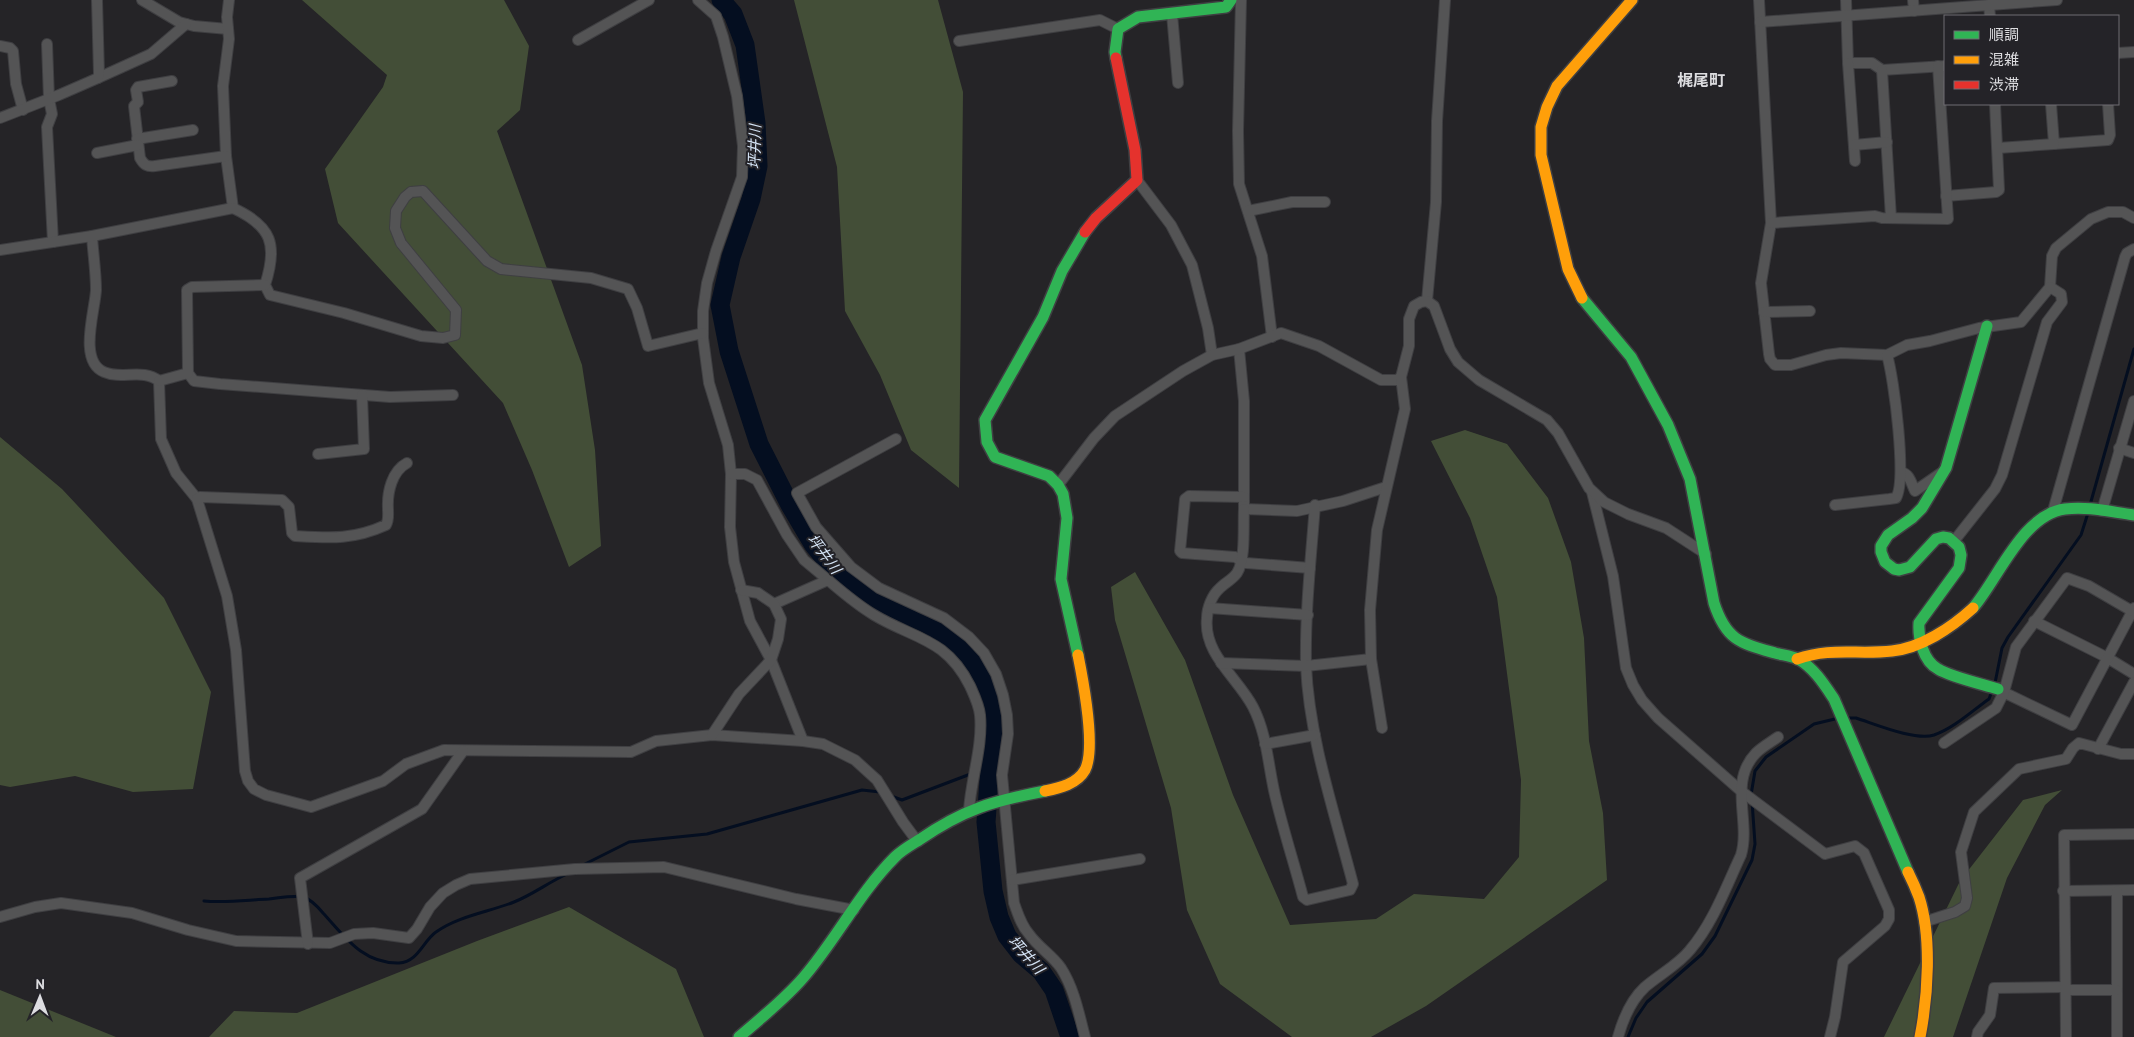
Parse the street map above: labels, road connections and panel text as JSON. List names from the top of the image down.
{
  "districts": ["梶尾町"],
  "water": ["坪井川"],
  "legend": ["順調", "混雑", "渋滞"],
  "north": "top"
}
